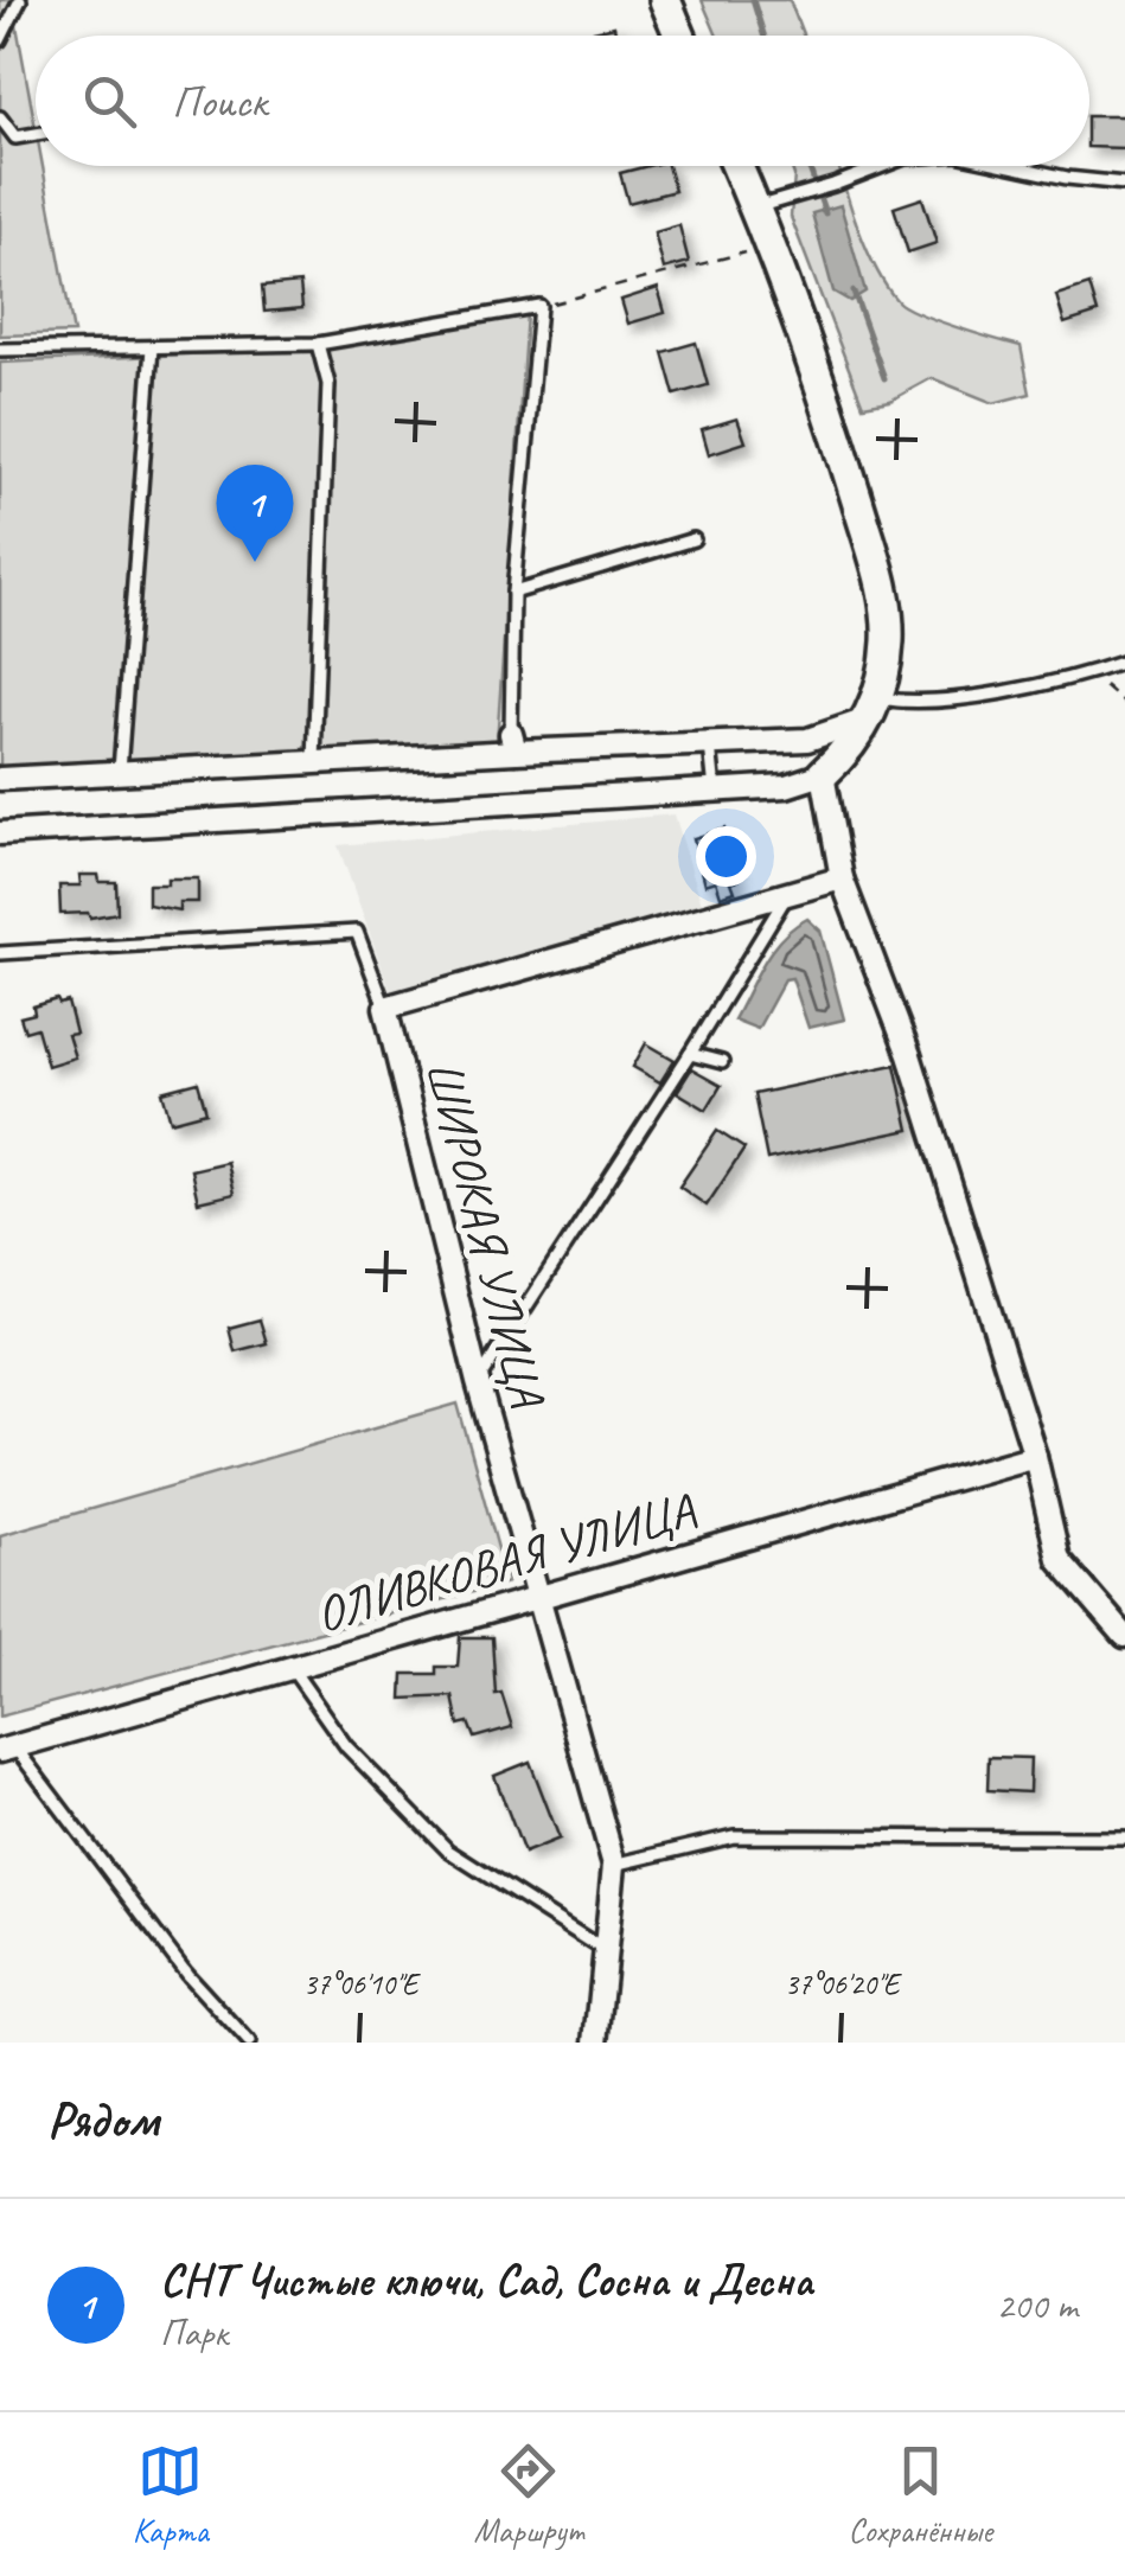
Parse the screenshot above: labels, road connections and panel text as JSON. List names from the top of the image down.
{
  "streets": {
    "street": ["ШИРОКАЯ УЛИЦА", "ОЛИВКОВАЯ УЛИЦА"]
  },
  "crossings": [
    ["ШИРОКАЯ УЛИЦА", "ОЛИВКОВАЯ УЛИЦА"]
  ],
  "page": {
    "search": "Поиск",
    "pins": "1",
    "heading": "Рядом",
    "list": [
      {
        "mark": "1",
        "name": "СНТ Чистые ключи, Сад, Сосна и Десна",
        "note": "Парк",
        "value": "200 m"
      }
    ],
    "nav": ["Карта", "Маршрут", "Сохранённые"]
  },
  "coordinates": ["37°06'10\"E", "37°06'20\"E"]
}
